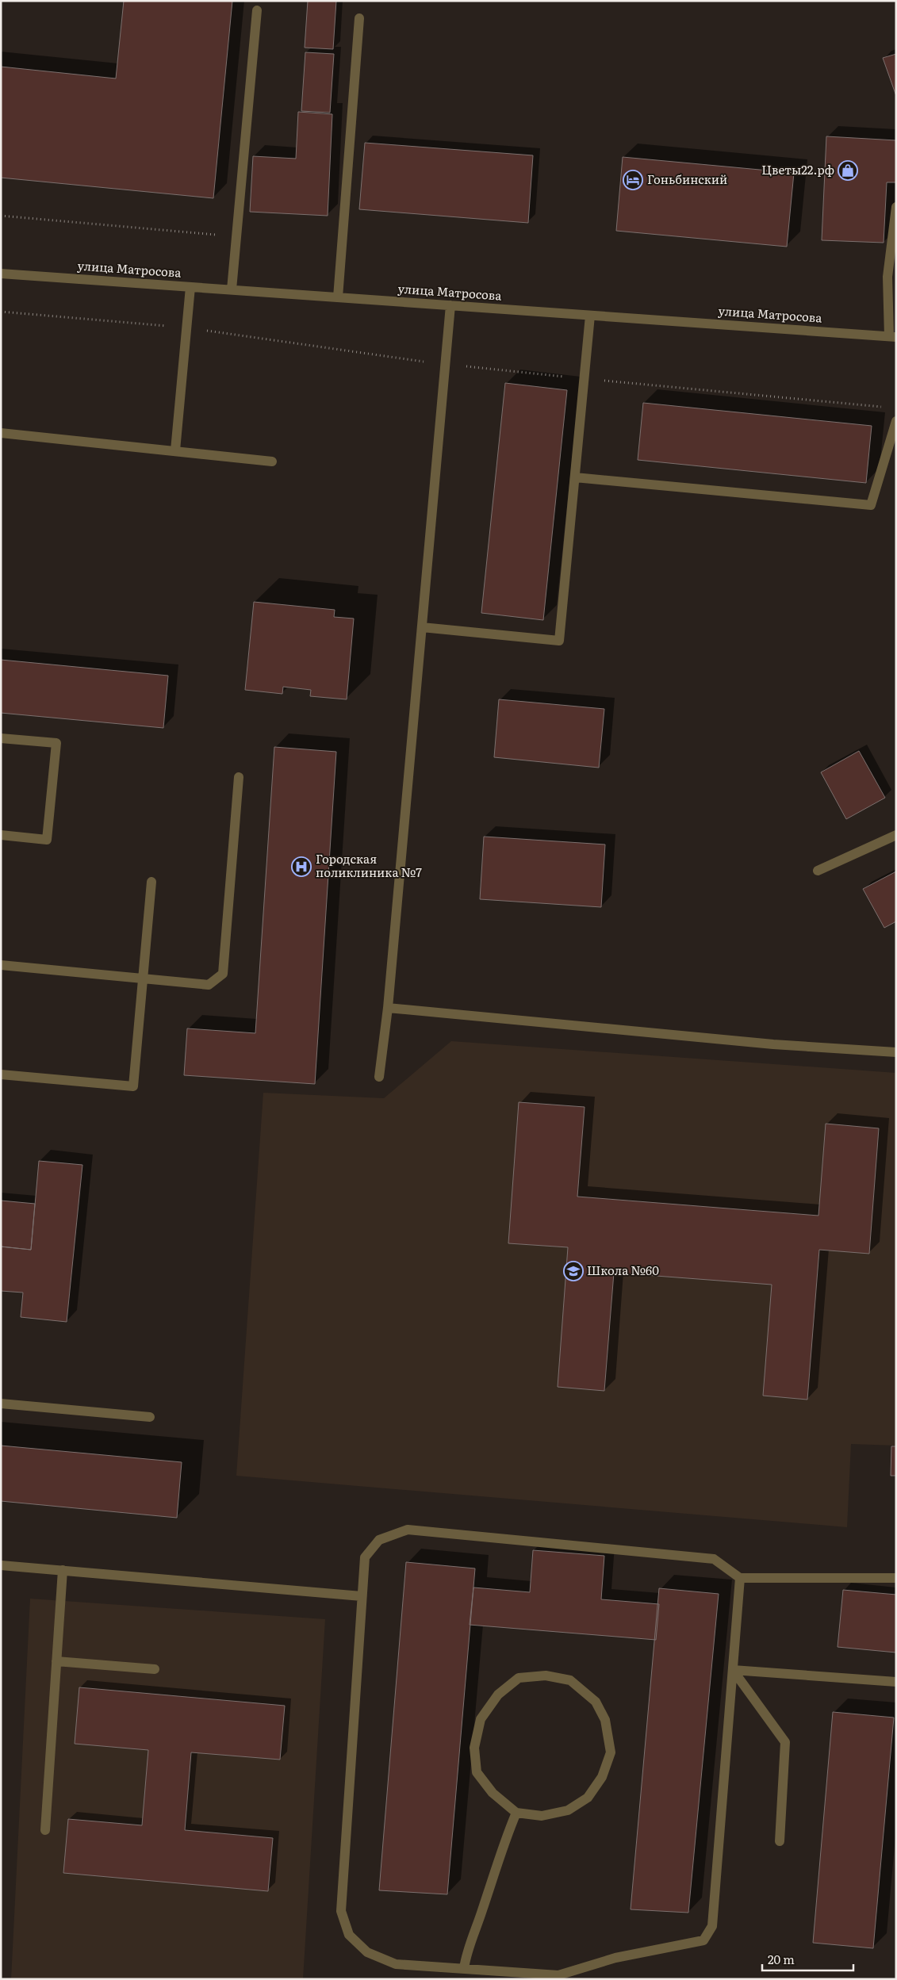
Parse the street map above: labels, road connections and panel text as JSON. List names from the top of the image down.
{
  "streets": {
    "street": ["улица Матросова"]
  },
  "places": {
    "shop": ["Цветы22.рф"],
    "hotel": ["Гоньбинский"],
    "hospital": ["Городская поликлиника №7"],
    "school or university": ["Школа №60"]
  },
  "scale_bar": "20 m"
}
